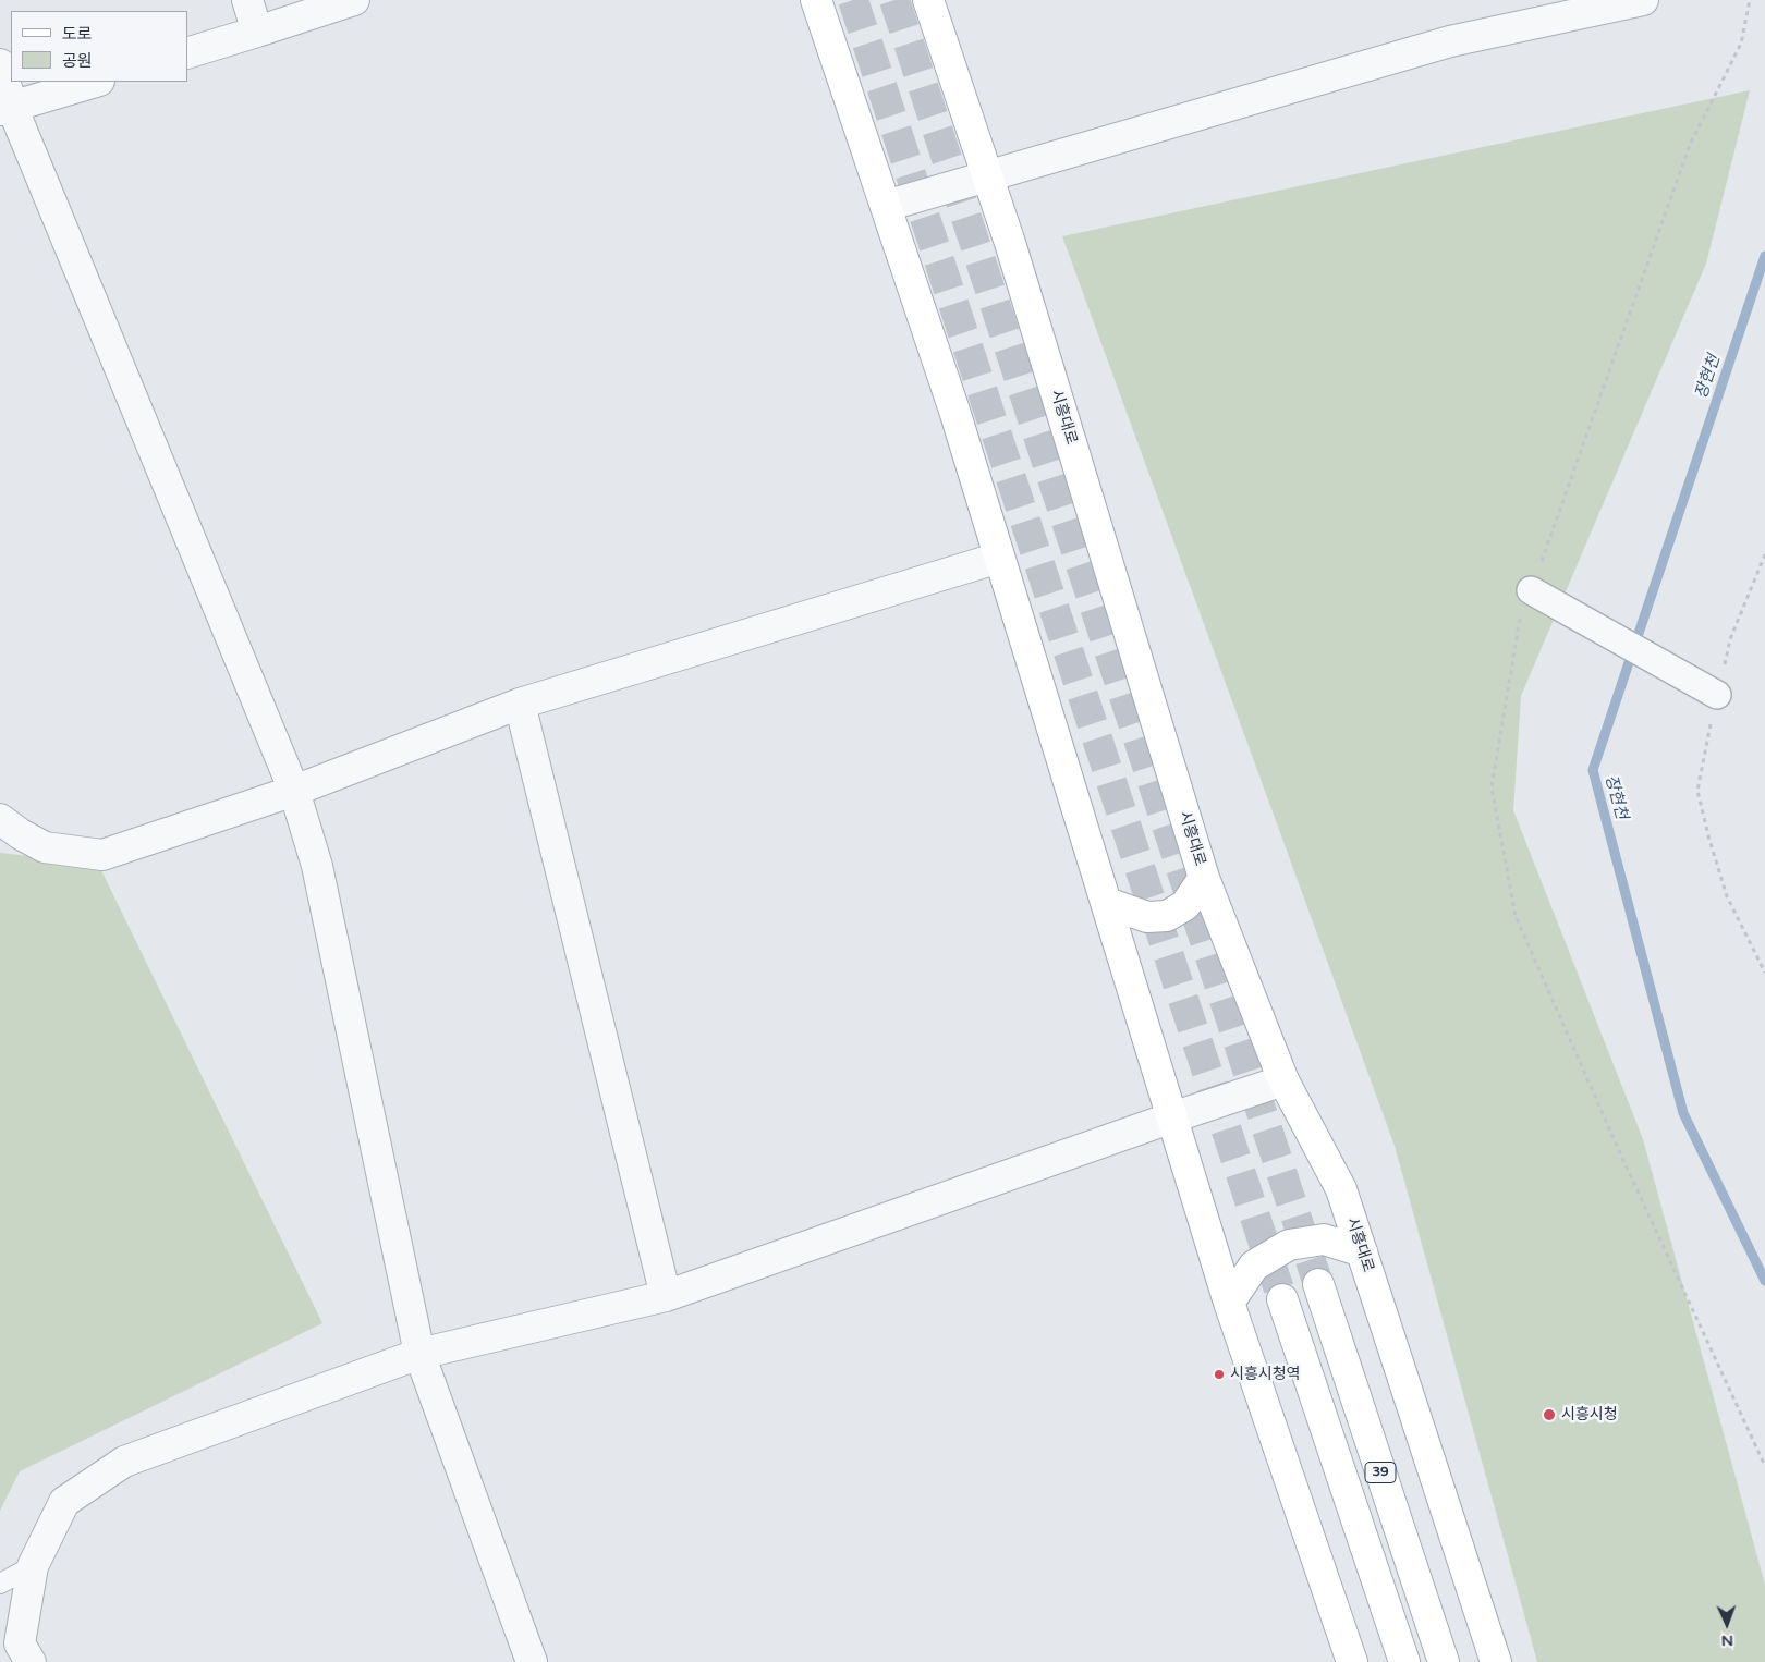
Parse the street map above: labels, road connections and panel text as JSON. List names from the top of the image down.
{
  "streets": {
    "main road": ["시흥대로", "39"]
  },
  "water": ["장현천"],
  "places": ["시흥시청역", "시흥시청"],
  "legend": ["도로", "공원"],
  "north": "bottom"
}
